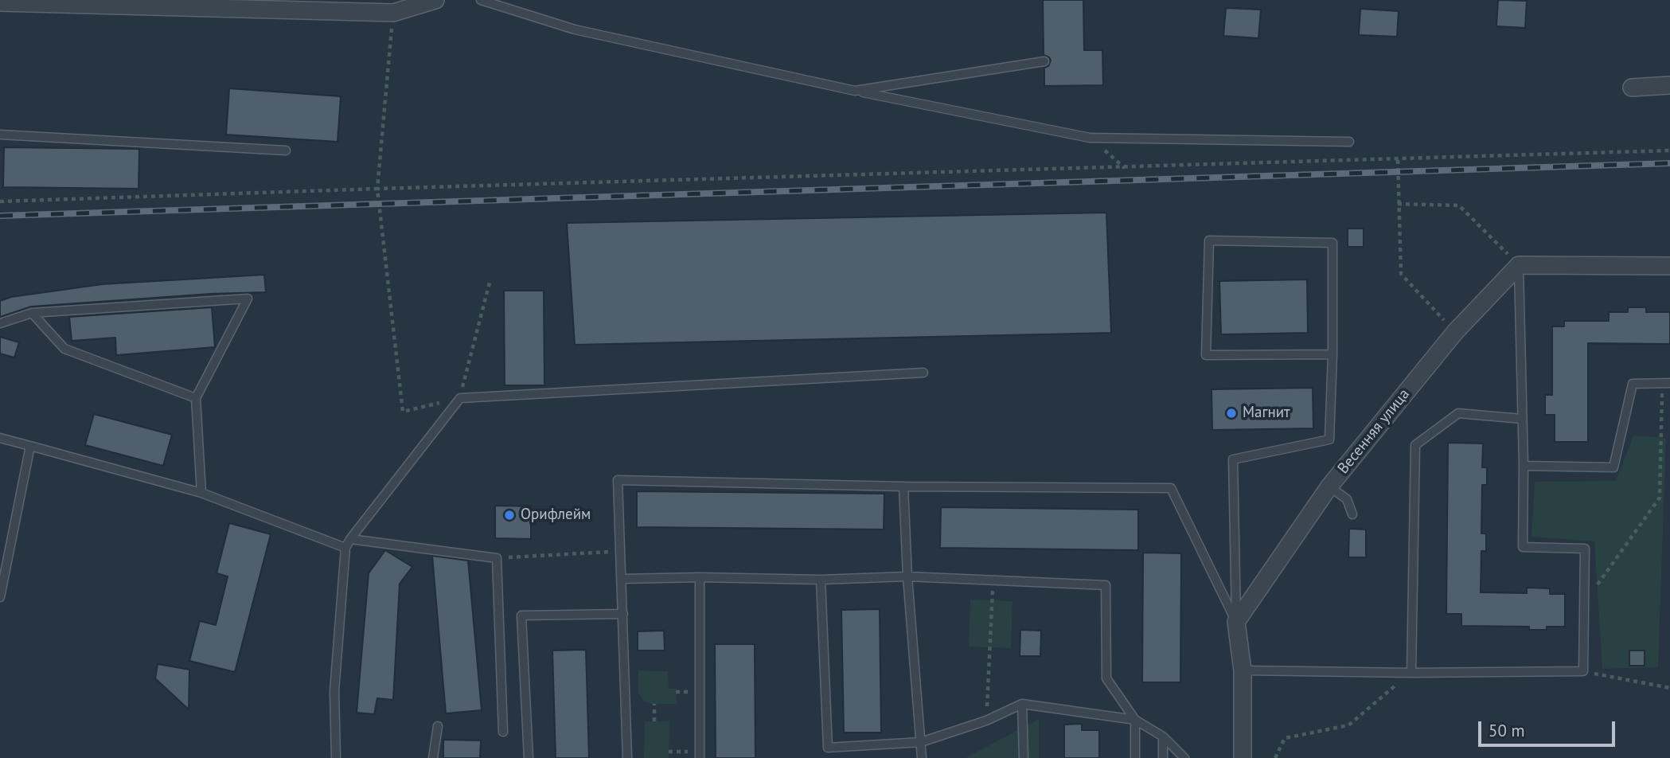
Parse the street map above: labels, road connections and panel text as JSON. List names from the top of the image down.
{
  "streets": {
    "street": ["Весенняя улица"]
  },
  "places": ["Магнит", "Орифлейм"],
  "scale_bar": "50 m"
}
